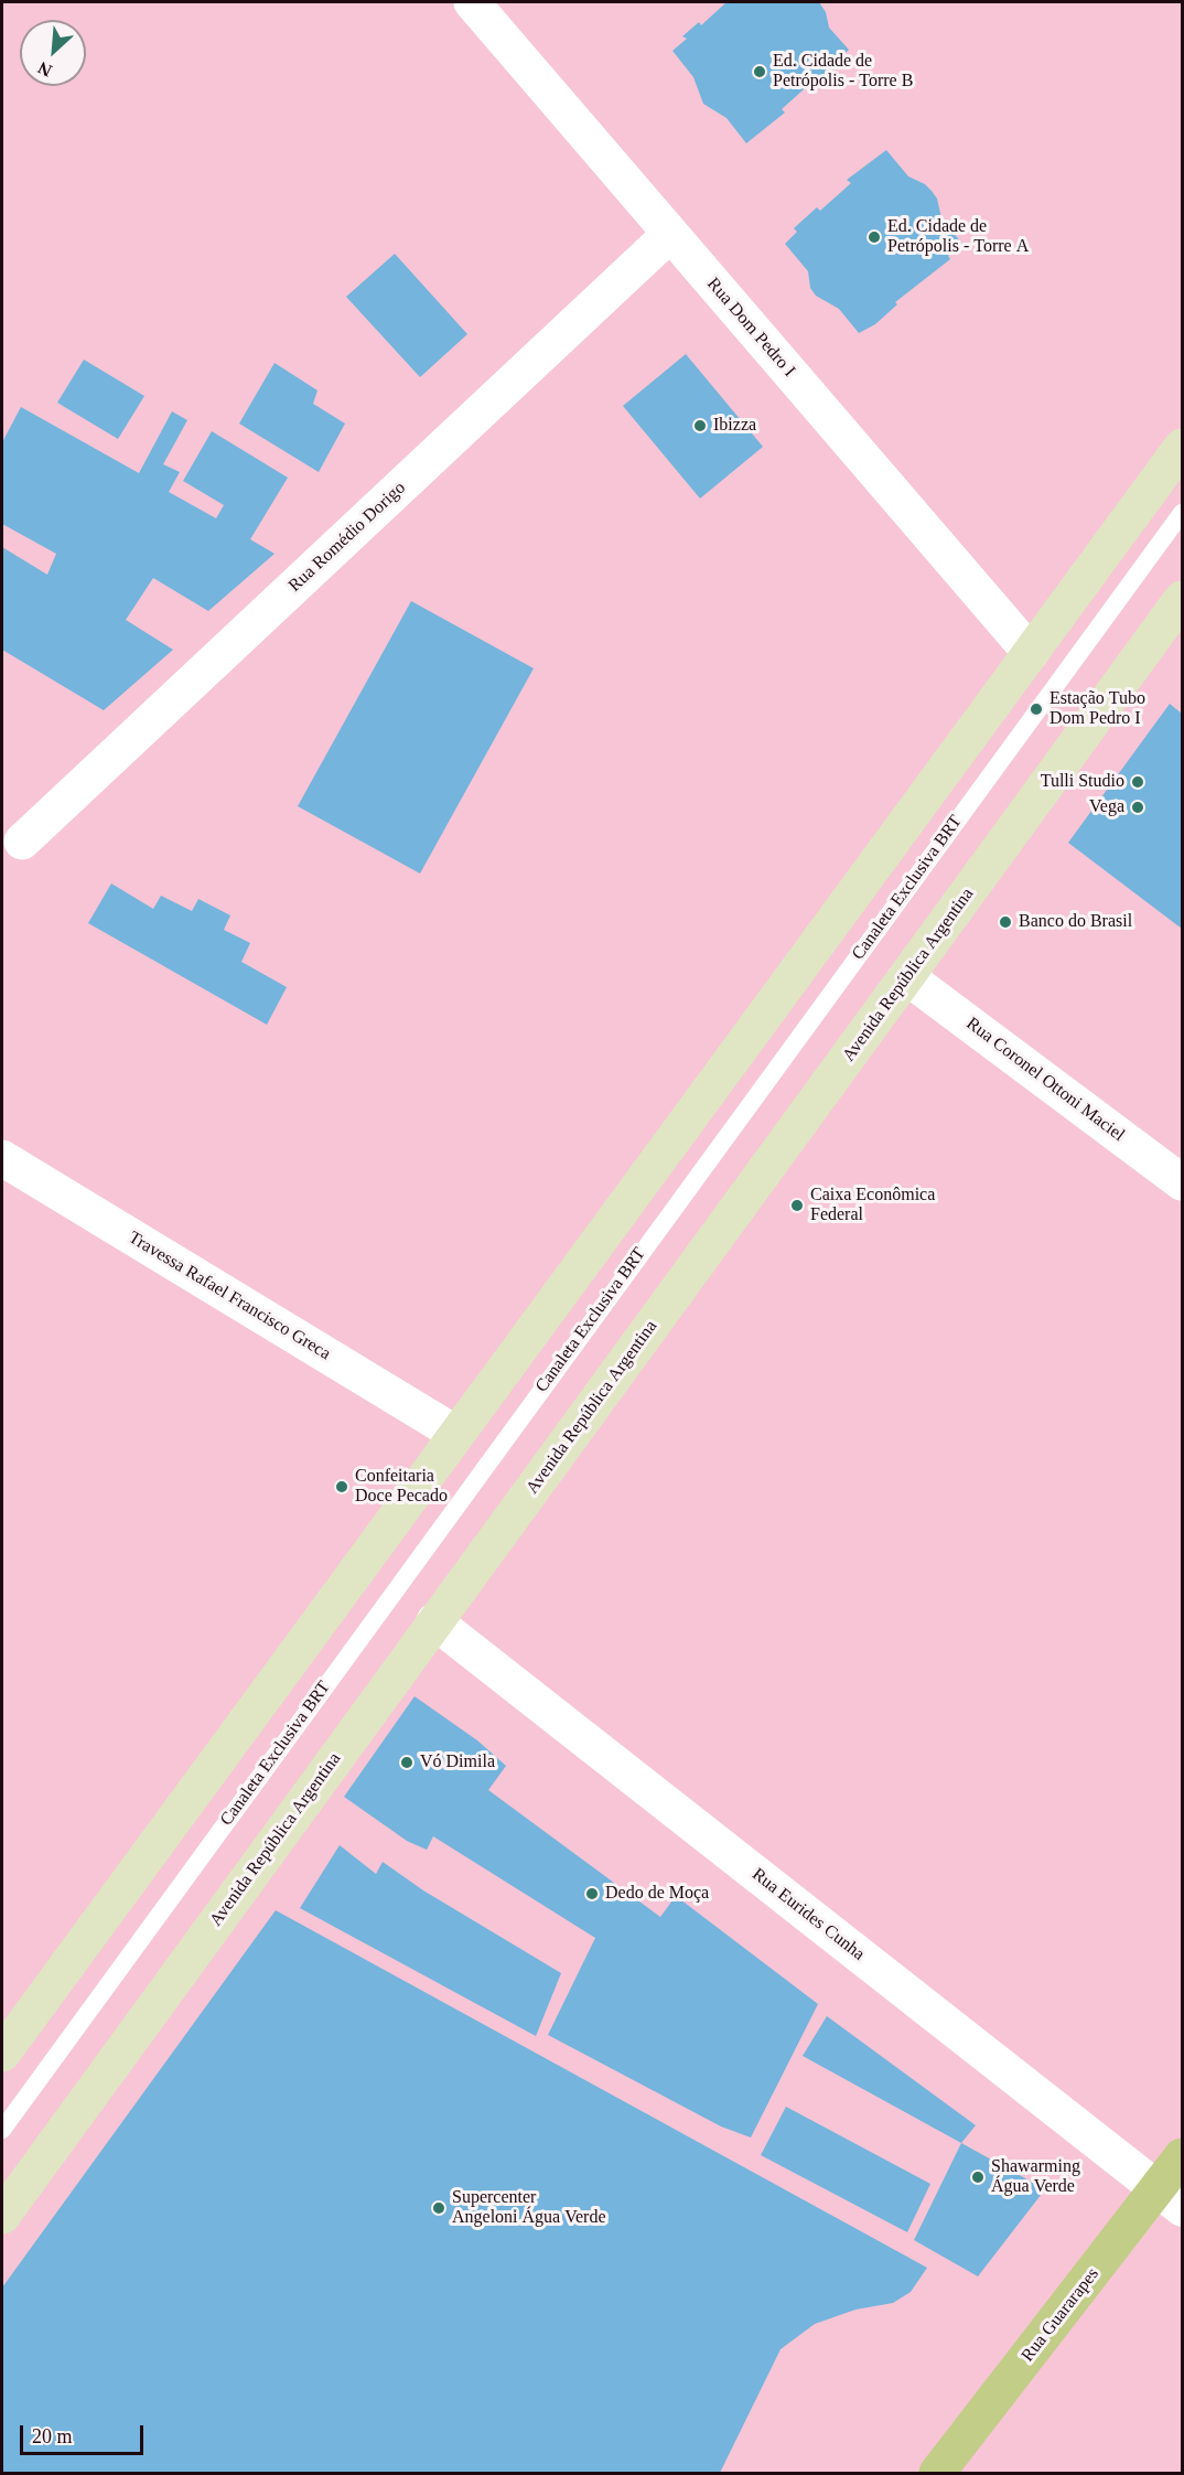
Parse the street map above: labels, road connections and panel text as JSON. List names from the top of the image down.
{
  "streets": {
    "main road": ["Rua Guararapes"],
    "street": [
      "Rua Dom Pedro I",
      "Rua Romédio Dorigo",
      "Avenida República Argentina",
      "Rua Coronel Ottoni Maciel",
      "Travessa Rafael Francisco Greca",
      "Rua Eurides Cunha"
    ],
    "lane": ["Canaleta Exclusiva BRT"]
  },
  "crossings": [
    ["Rua Dom Pedro I", "Rua Romédio Dorigo"],
    ["Avenida República Argentina", "Rua Coronel Ottoni Maciel"],
    ["Avenida República Argentina", "Rua Eurides Cunha"],
    ["Rua Eurides Cunha", "Rua Guararapes"]
  ],
  "places": [
    "Ed. Cidade de Petrópolis - Torre B",
    "Ed. Cidade de Petrópolis - Torre A",
    "Ibizza",
    "Estação Tubo Dom Pedro I",
    "Tulli Studio",
    "Vega",
    "Banco do Brasil",
    "Caixa Econômica Federal",
    "Confeitaria Doce Pecado",
    "Vó Dimila",
    "Dedo de Moça",
    "Shawarming Água Verde",
    "Supercenter Angeloni Água Verde"
  ],
  "scale_bar": "20 m",
  "north": "bottom left"
}
